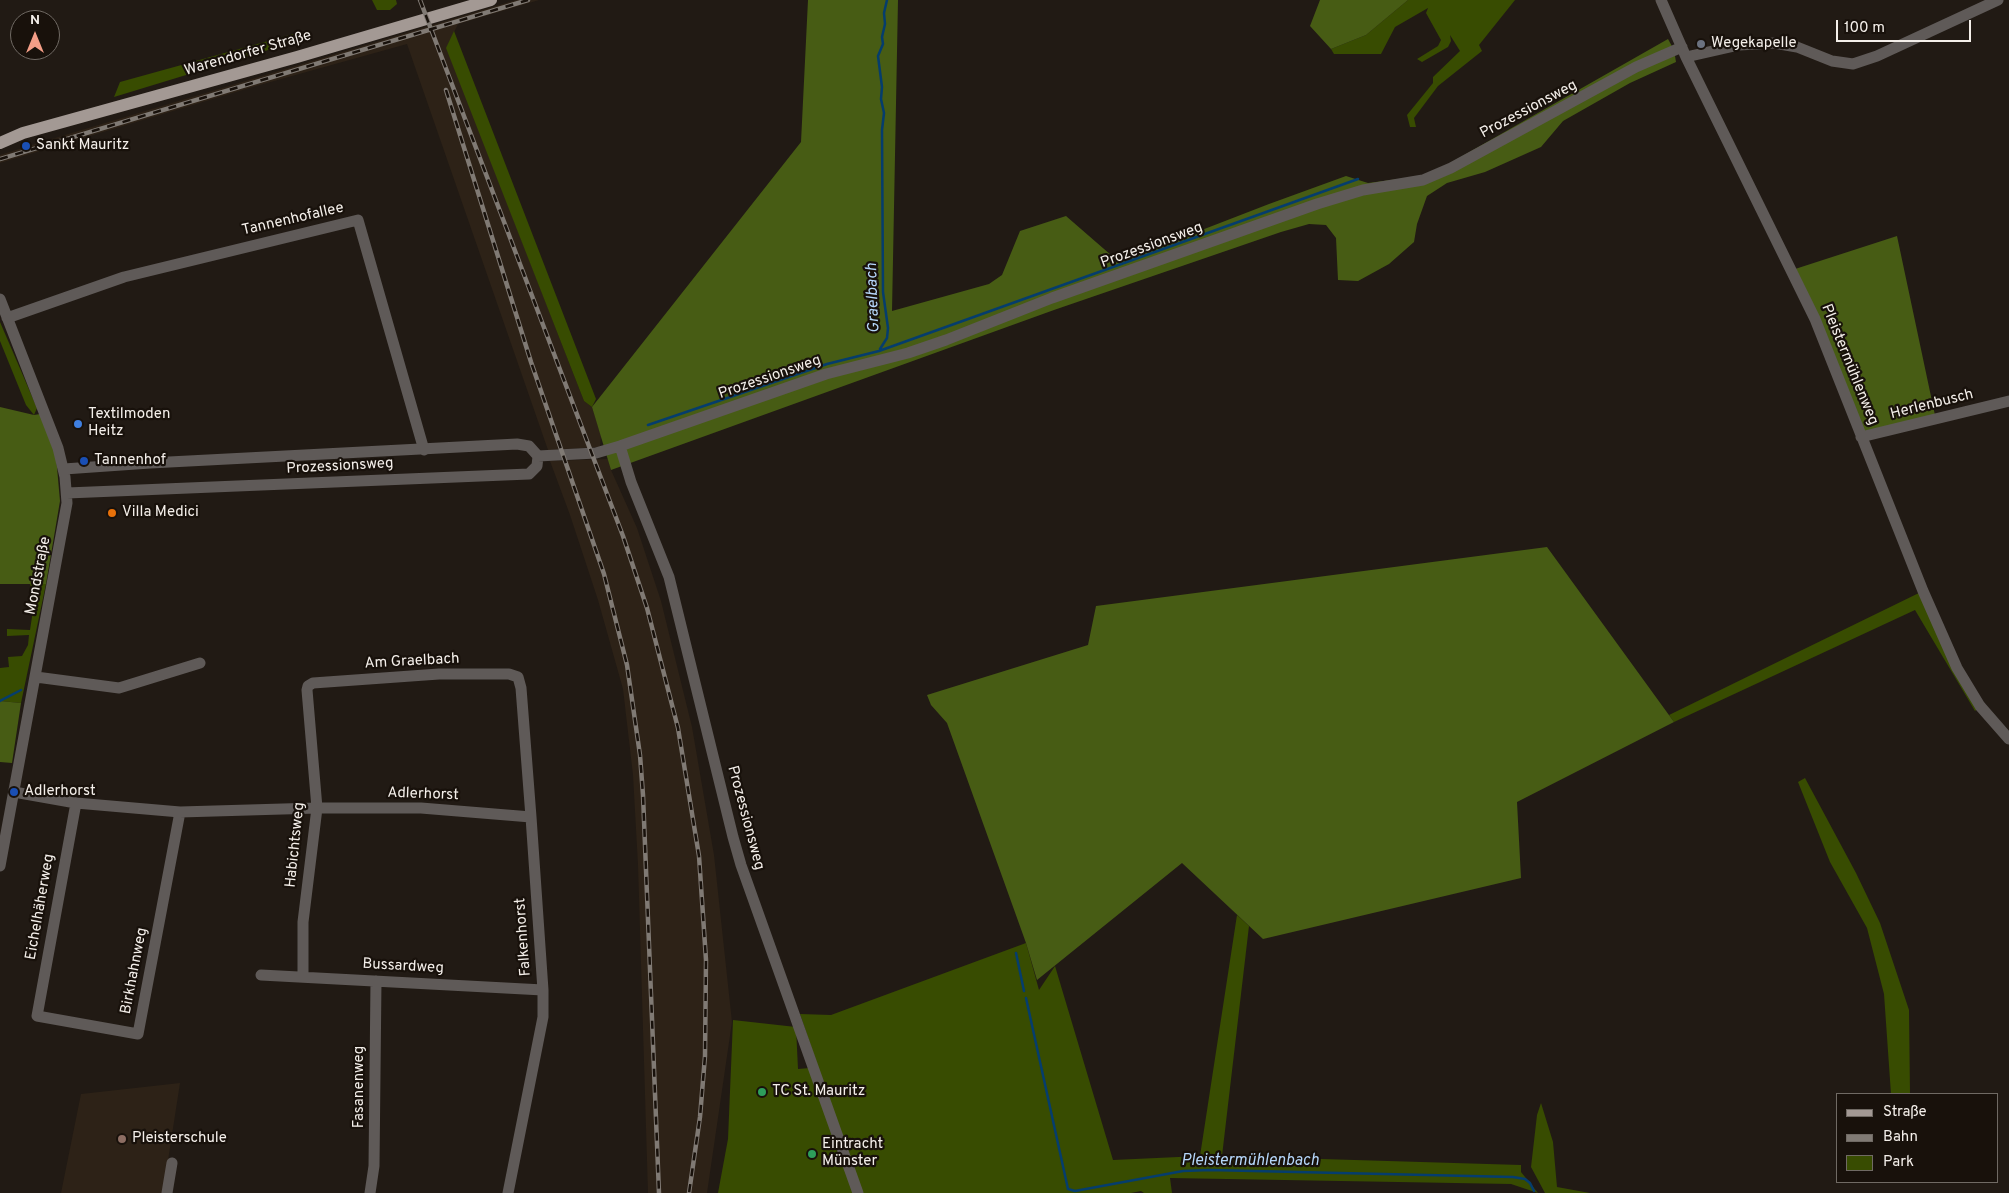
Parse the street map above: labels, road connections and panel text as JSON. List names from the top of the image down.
{
  "streets": {
    "main road": ["Warendorfer Straße"],
    "street": [
      "Prozessionsweg",
      "Tannenhofallee",
      "Pleistermühlenweg",
      "Herlenbusch",
      "Mondstraße",
      "Am Graelbach",
      "Adlerhorst",
      "Habichtsweg",
      "Eichelhäherweg",
      "Falkenhorst",
      "Bussardweg",
      "Birkhahnweg",
      "Fasanenweg"
    ]
  },
  "crossings": [
    ["Prozessionsweg", "Tannenhofallee"],
    ["Prozessionsweg", "Pleistermühlenweg"],
    ["Prozessionsweg", "Mondstraße"],
    ["Tannenhofallee", "Mondstraße"],
    ["Pleistermühlenweg", "Herlenbusch"],
    ["Mondstraße", "Adlerhorst"],
    ["Am Graelbach", "Habichtsweg"],
    ["Am Graelbach", "Falkenhorst"],
    ["Adlerhorst", "Habichtsweg"],
    ["Adlerhorst", "Eichelhäherweg"],
    ["Adlerhorst", "Falkenhorst"],
    ["Adlerhorst", "Birkhahnweg"],
    ["Habichtsweg", "Bussardweg"],
    ["Eichelhäherweg", "Birkhahnweg"],
    ["Falkenhorst", "Bussardweg"],
    ["Bussardweg", "Fasanenweg"]
  ],
  "water": ["Graelbach", "Pleistermühlenbach"],
  "places": [
    "Wegekapelle",
    "Sankt Mauritz",
    "Textilmoden Heitz",
    "Tannenhof",
    "Villa Medici",
    "Adlerhorst",
    "TC St. Mauritz",
    "Pleisterschule",
    "Eintracht Münster"
  ],
  "legend": ["Straße", "Bahn", "Park"],
  "scale_bar": "100 m",
  "north": "top"
}
